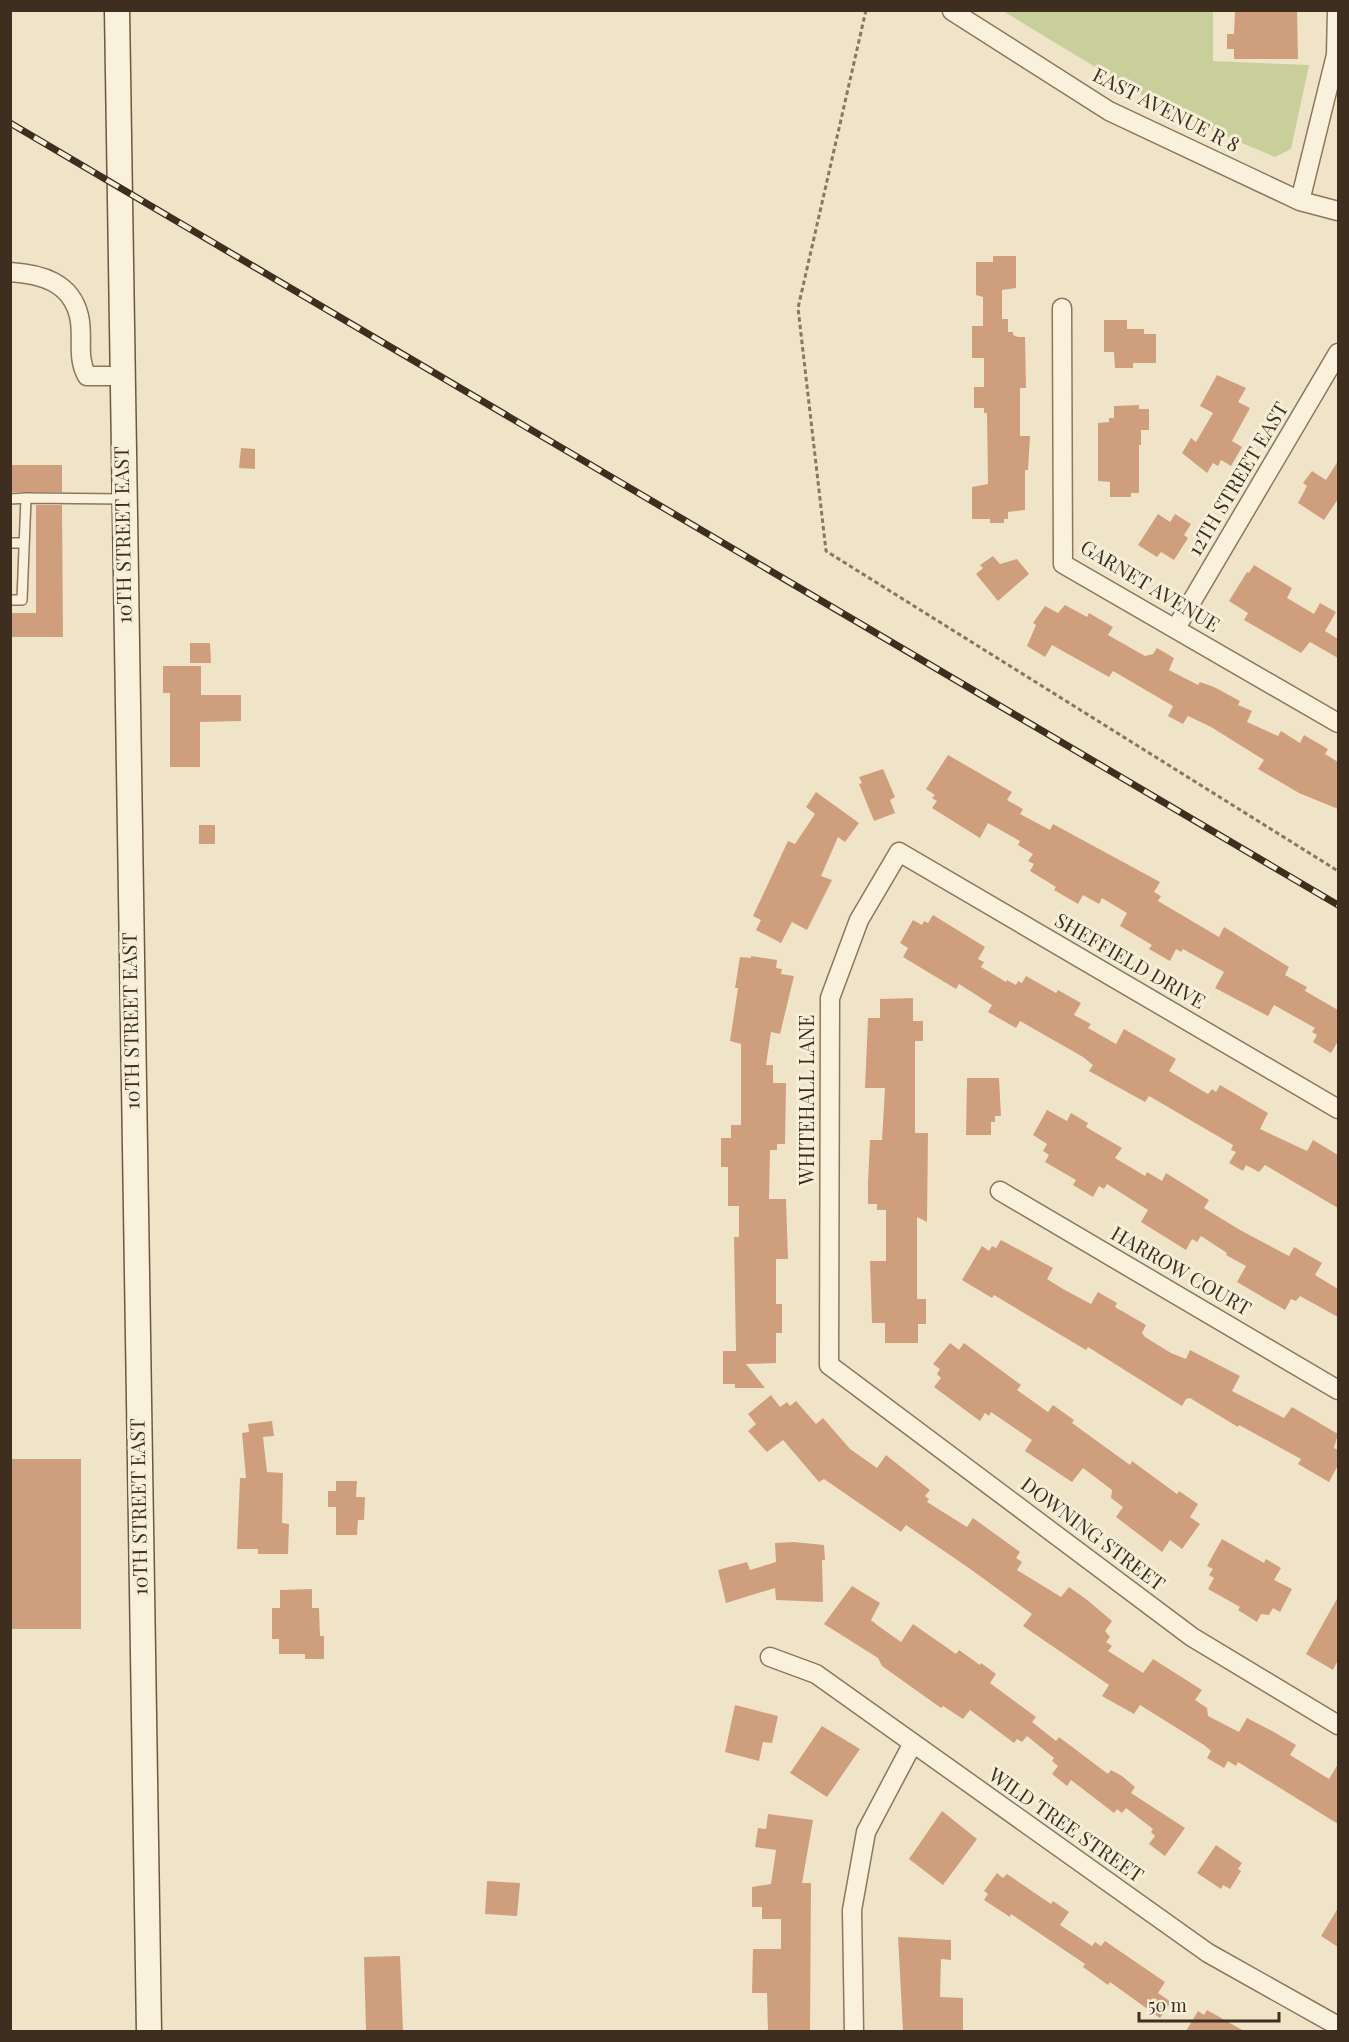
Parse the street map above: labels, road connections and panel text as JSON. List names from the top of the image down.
{
  "streets": {
    "main road": ["10TH STREET EAST"],
    "street": [
      "EAST AVENUE R 8",
      "12TH STREET EAST",
      "GARNET AVENUE",
      "SHEFFIELD DRIVE",
      "WHITEHALL LANE",
      "HARROW COURT",
      "DOWNING STREET",
      "WILD TREE STREET"
    ]
  },
  "crossings": [
    ["12TH STREET EAST", "GARNET AVENUE"],
    ["SHEFFIELD DRIVE", "WHITEHALL LANE"],
    ["WHITEHALL LANE", "DOWNING STREET"]
  ],
  "scale_bar": "50 m"
}
